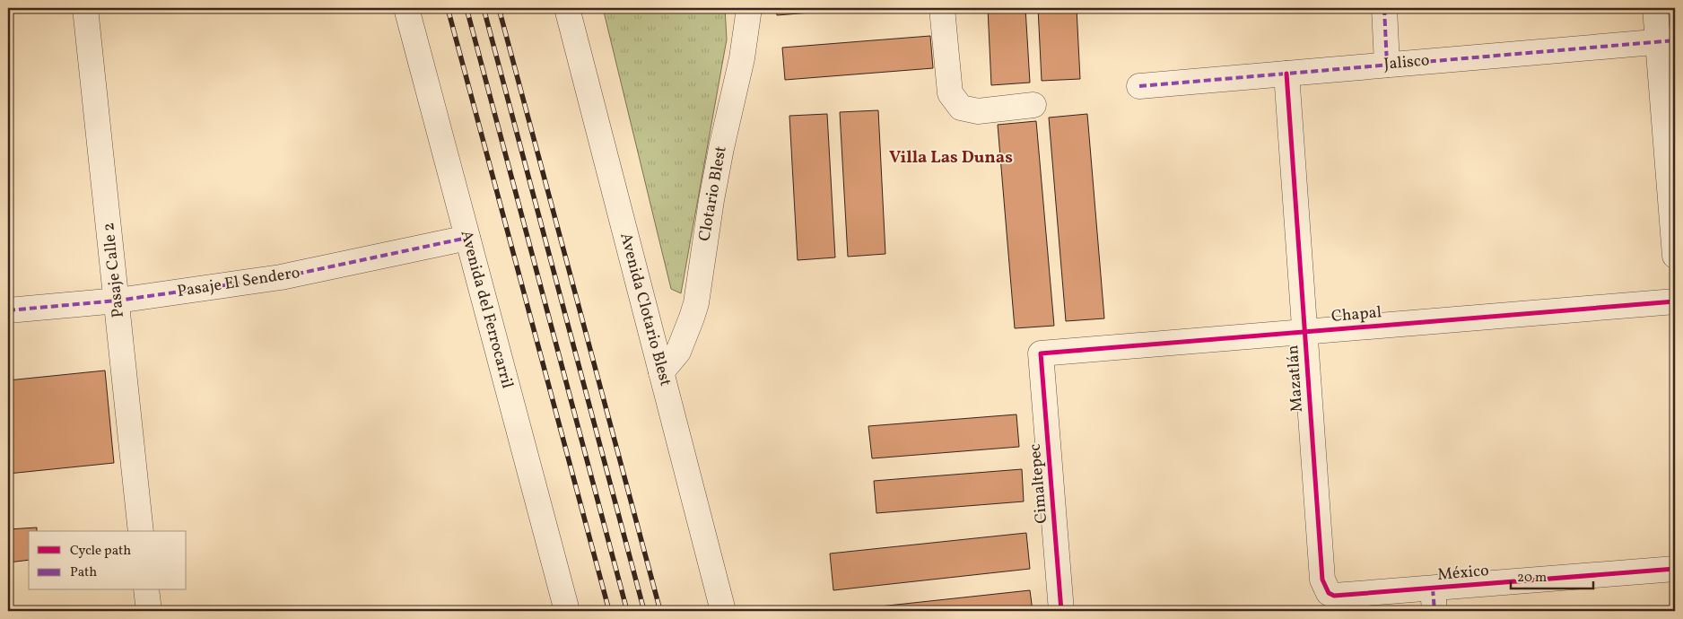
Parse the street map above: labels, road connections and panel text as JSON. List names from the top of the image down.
{
  "streets": {
    "street": [
      "Jalisco",
      "Clotario Blest",
      "Pasaje Calle 2",
      "Pasaje El Sendero",
      "Avenida del Ferrocarril",
      "Avenida Clotario Blest",
      "Chapal",
      "Mazatlán",
      "Cimaltepec",
      "México"
    ]
  },
  "crossings": [
    ["Jalisco", "Mazatlán"],
    ["Clotario Blest", "Avenida Clotario Blest"],
    ["Pasaje Calle 2", "Pasaje El Sendero"],
    ["Pasaje El Sendero", "Avenida del Ferrocarril"],
    ["Chapal", "Mazatlán"],
    ["Chapal", "Cimaltepec"],
    ["Mazatlán", "México"]
  ],
  "districts": ["Villa Las Dunas"],
  "legend": ["Cycle path", "Path"],
  "scale_bar": "20 m"
}
